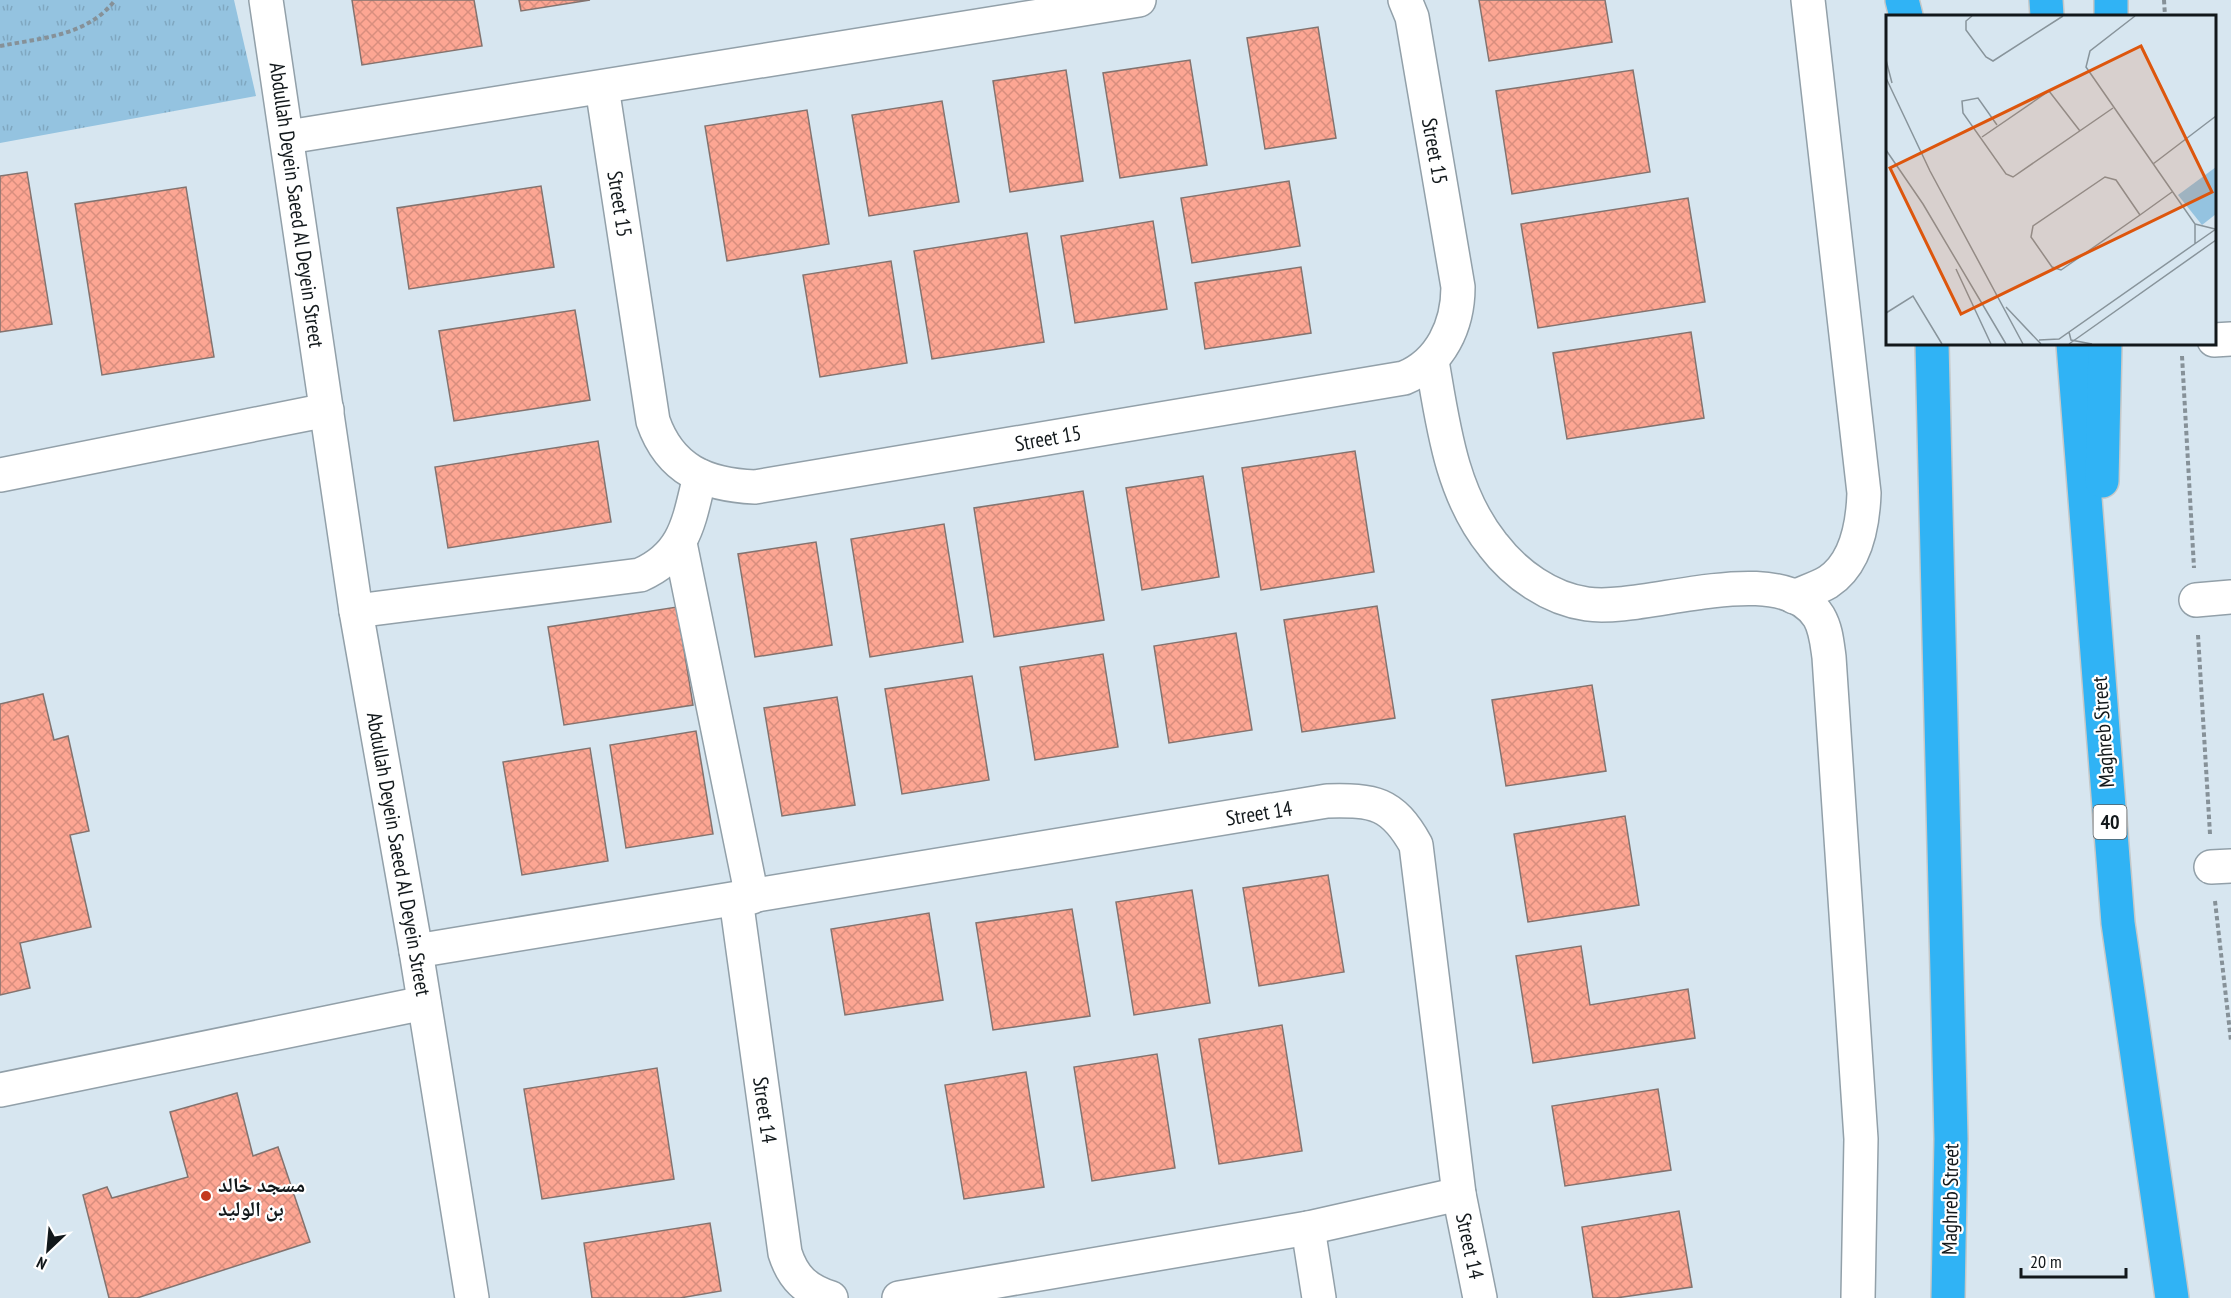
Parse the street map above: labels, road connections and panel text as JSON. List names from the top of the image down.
{
  "streets": {
    "highway": ["Maghreb Street", "40"],
    "street": ["Street 15", "Abdullah Deyein Saeed Al Deyein Street", "Street 14"]
  },
  "crossings": [
    ["Abdullah Deyein Saeed Al Deyein Street", "Street 14"]
  ],
  "places": ["مسجد خالد بن الوليد"],
  "scale_bar": "20 m",
  "north": "bottom left"
}
